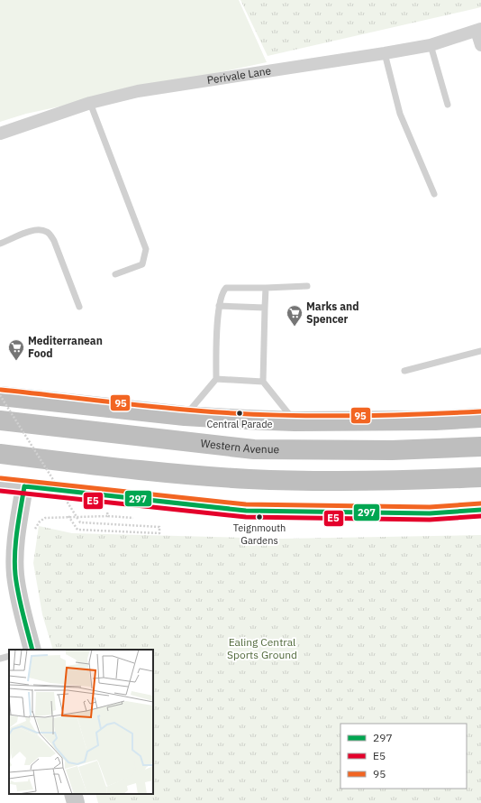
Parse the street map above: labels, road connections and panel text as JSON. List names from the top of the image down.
{
  "streets": {
    "highway": ["Western Avenue"],
    "street": ["Perivale Lane"]
  },
  "parks": ["Ealing Central Sports Ground"],
  "places": {
    "supermarket": ["Marks and Spencer", "Mediterranean Food"],
    "other": ["Central Parade", "Teignmouth Gardens"]
  },
  "lines": ["transit line 95", "transit line 297", "transit line E5"],
  "legend": ["297", "E5", "95"]
}
